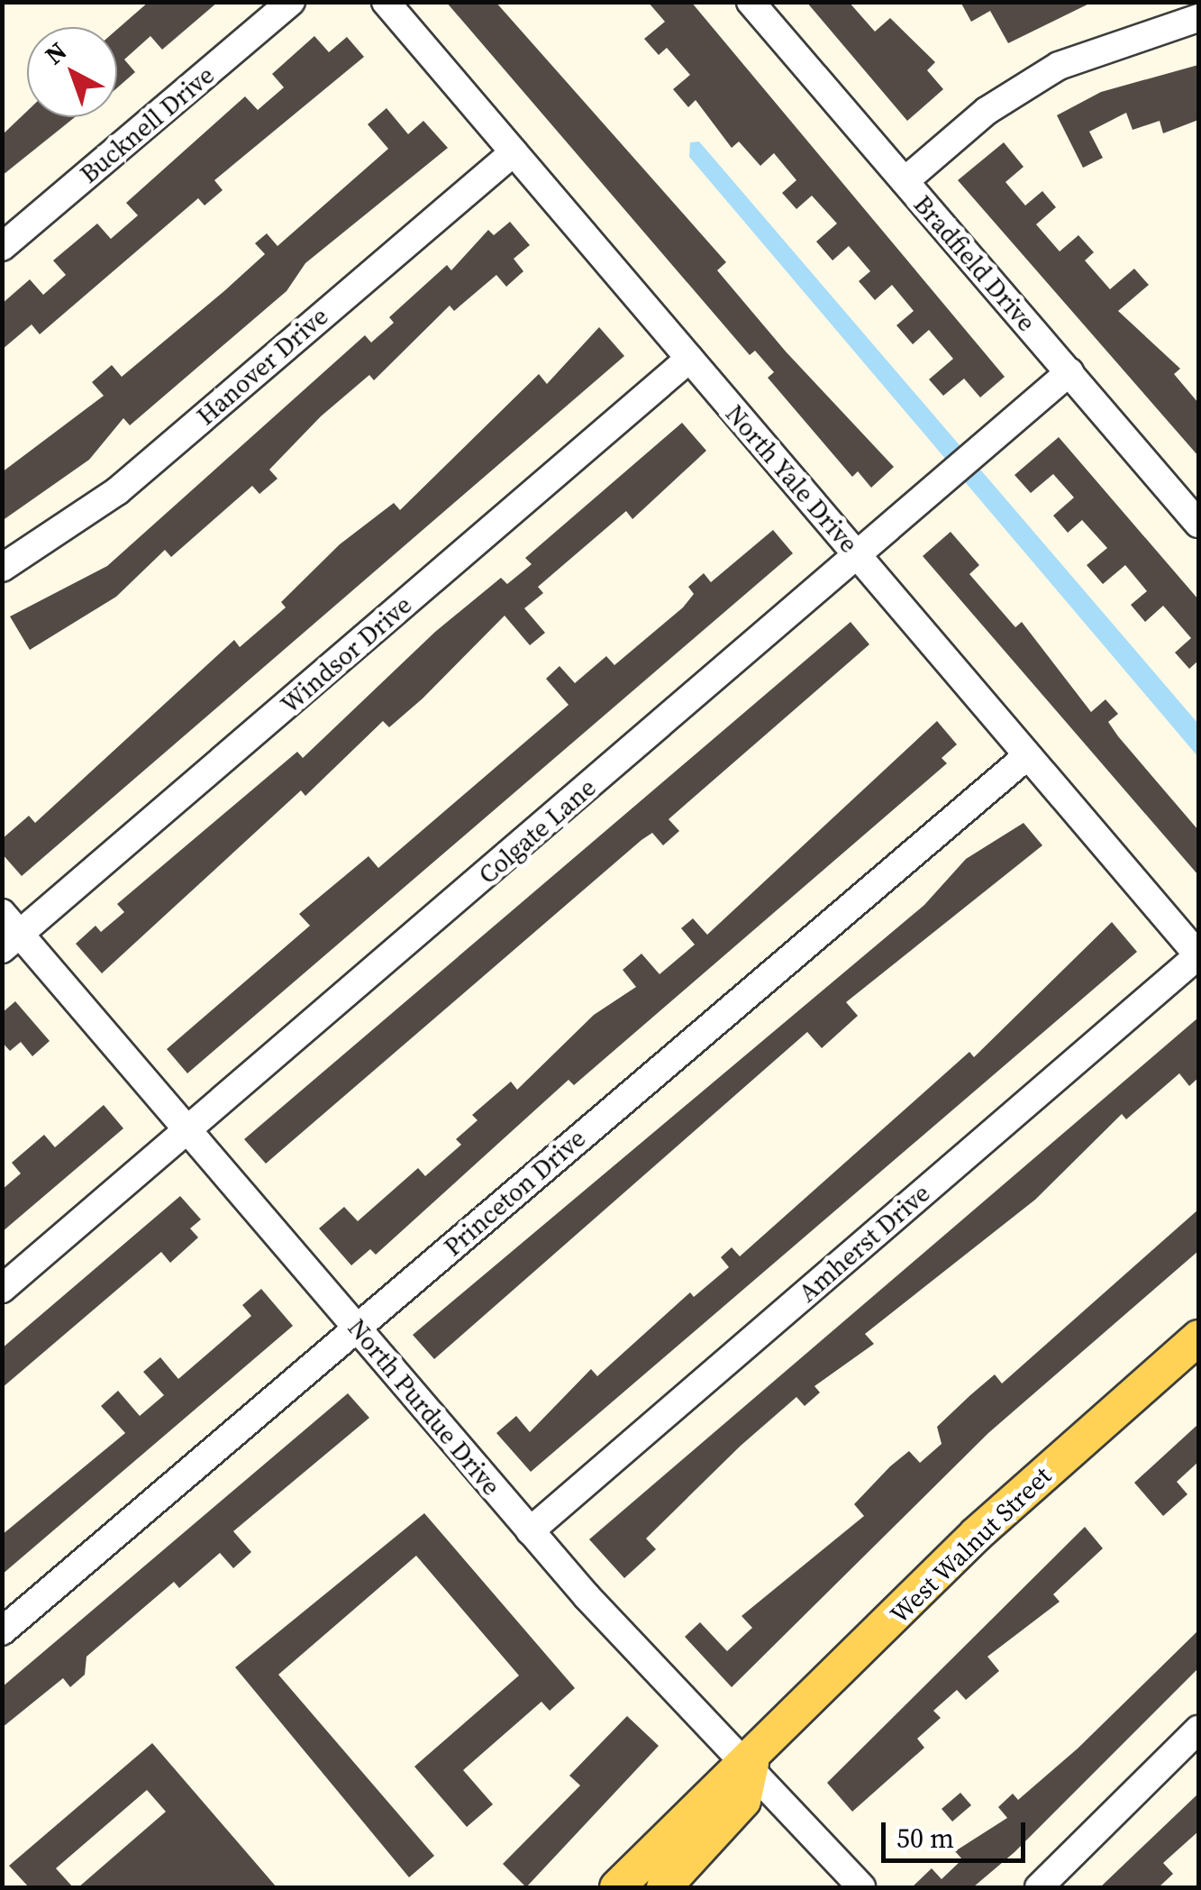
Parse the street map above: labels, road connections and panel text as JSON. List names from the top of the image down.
{
  "streets": {
    "main road": ["West Walnut Street"],
    "street": [
      "Bucknell Drive",
      "Bradfield Drive",
      "Hanover Drive",
      "North Yale Drive",
      "Windsor Drive",
      "Colgate Lane",
      "Princeton Drive",
      "Amherst Drive",
      "North Purdue Drive"
    ]
  },
  "crossings": [
    ["Bradfield Drive", "Colgate Lane"],
    ["Hanover Drive", "North Yale Drive"],
    ["North Yale Drive", "Windsor Drive"],
    ["North Yale Drive", "Colgate Lane"],
    ["North Yale Drive", "Princeton Drive"],
    ["North Yale Drive", "Amherst Drive"],
    ["Windsor Drive", "North Purdue Drive"],
    ["Colgate Lane", "North Purdue Drive"],
    ["Princeton Drive", "North Purdue Drive"],
    ["Amherst Drive", "North Purdue Drive"],
    ["North Purdue Drive", "West Walnut Street"]
  ],
  "scale_bar": "50 m",
  "north": "top left"
}
